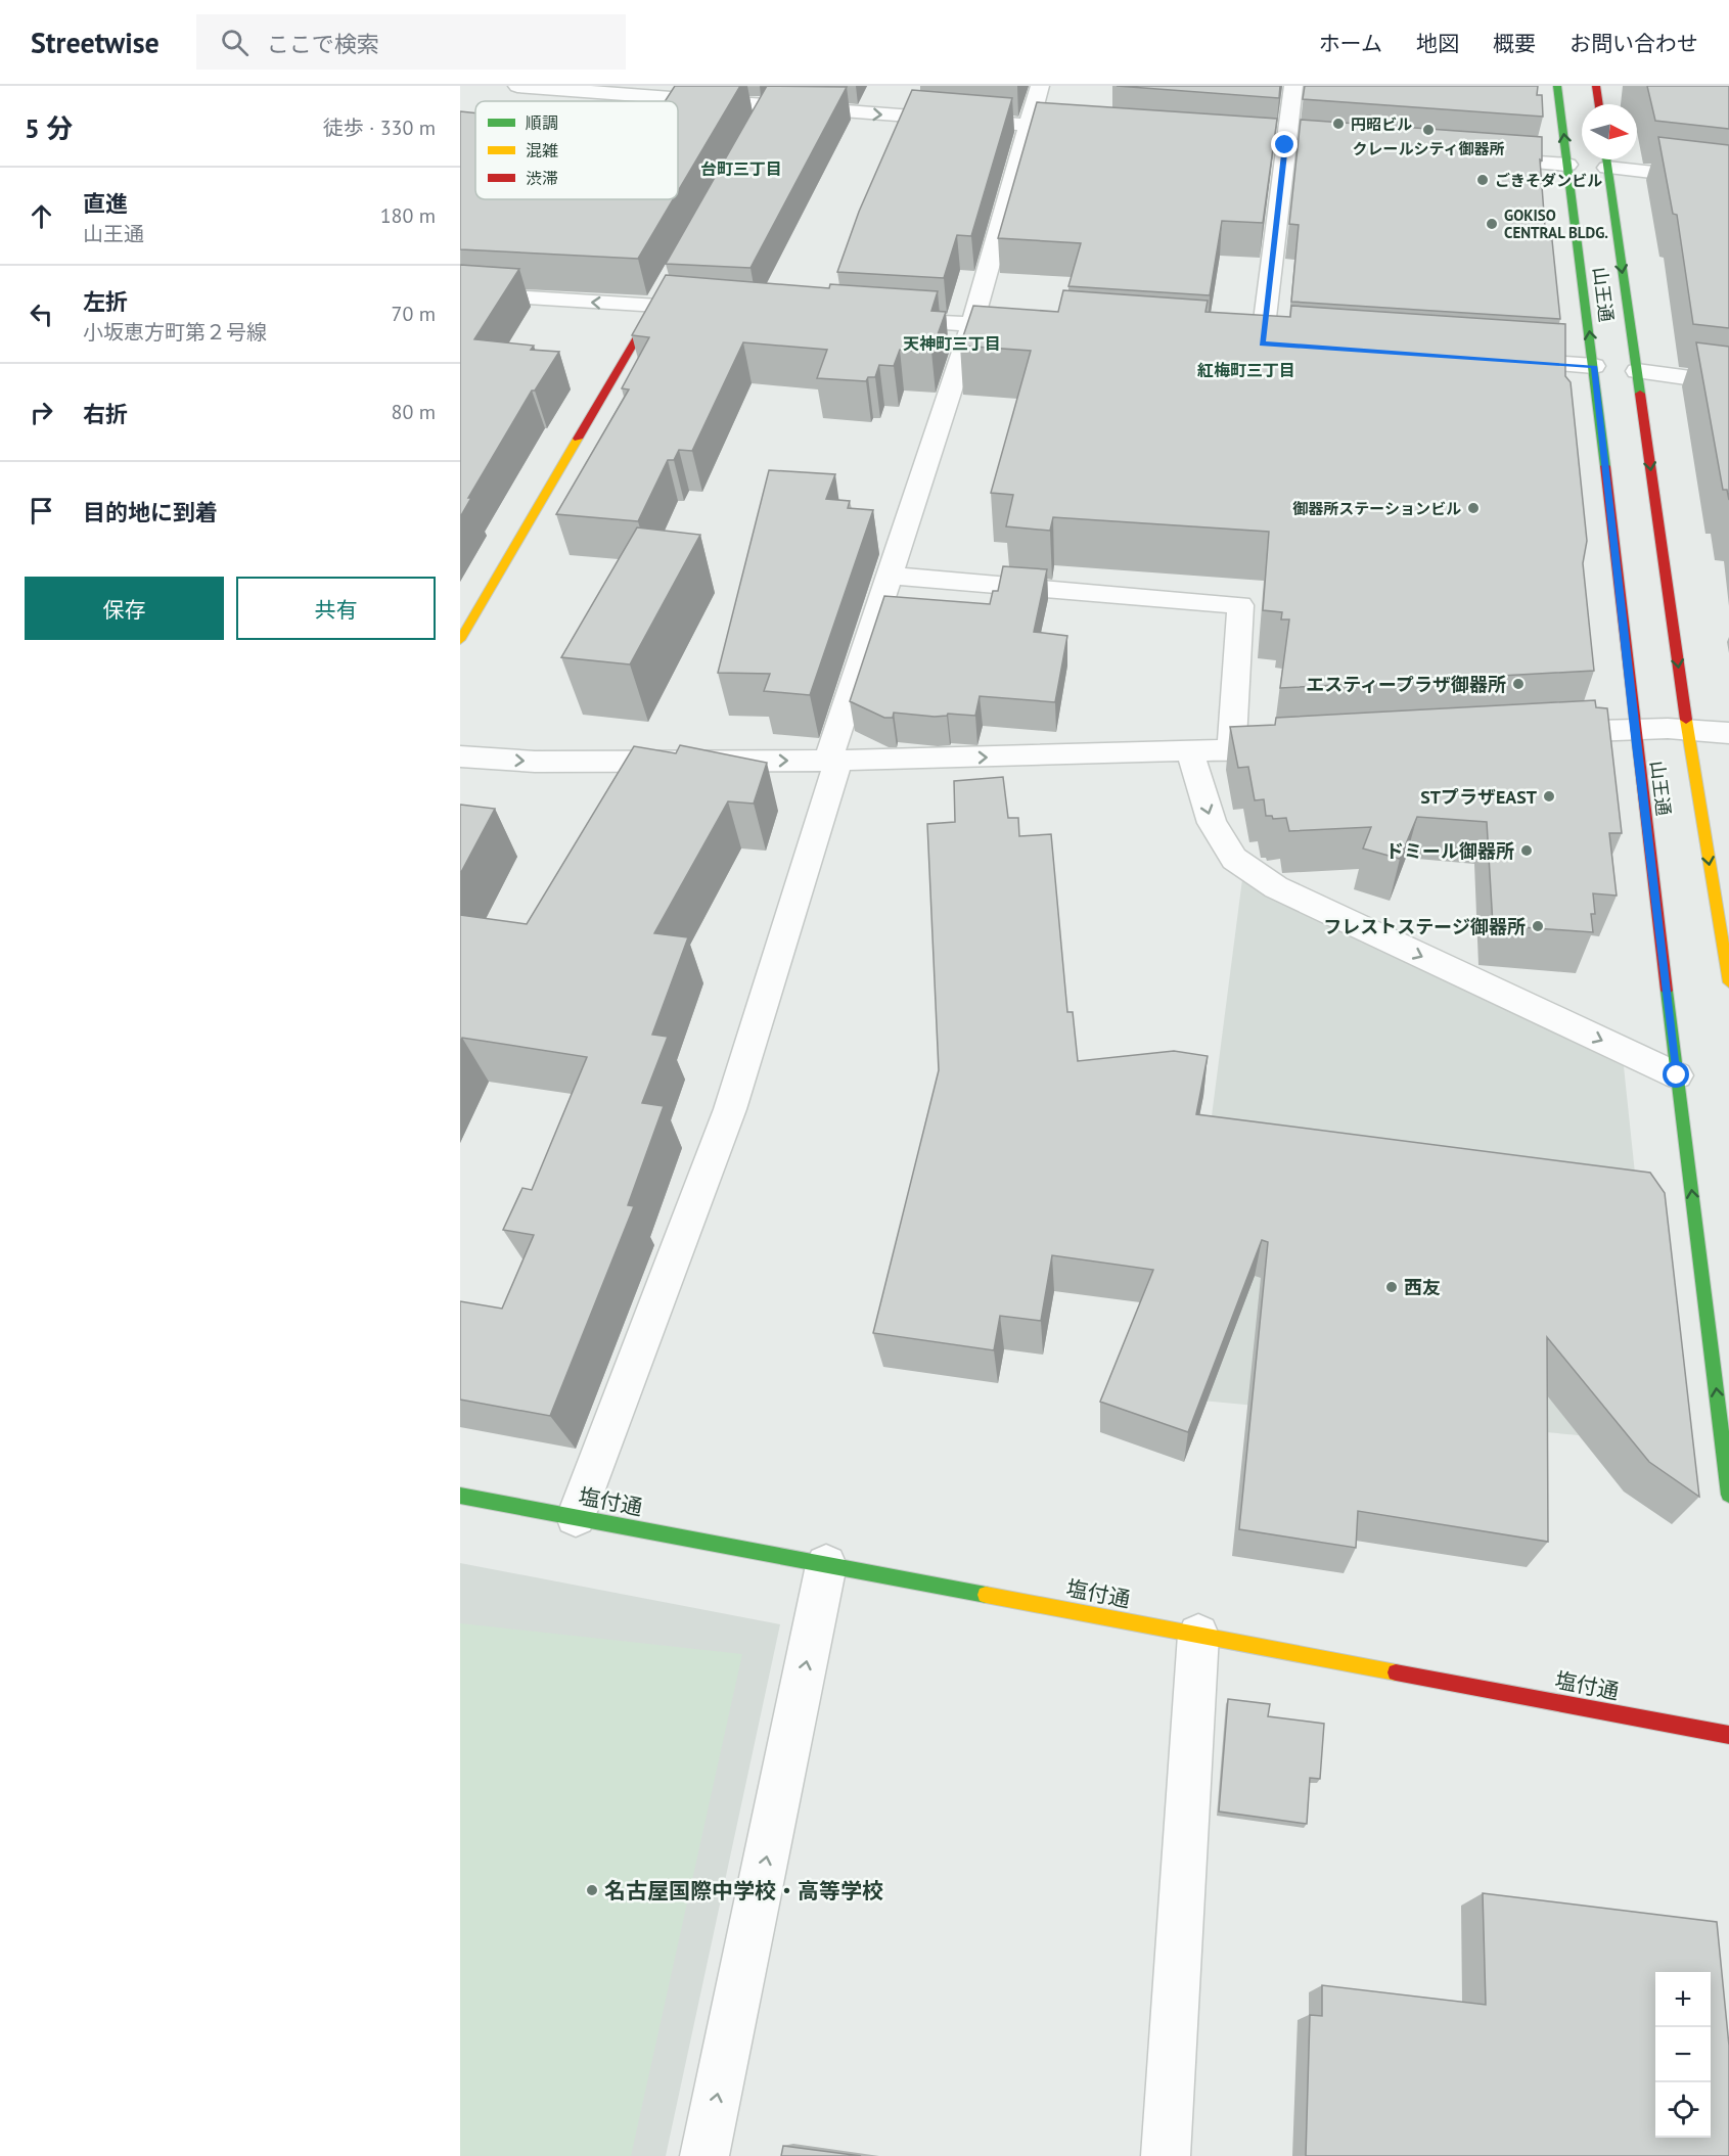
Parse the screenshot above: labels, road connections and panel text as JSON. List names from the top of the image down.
{
  "streets": {
    "main road": ["山王通", "塩付通"]
  },
  "districts": ["台町三丁目", "天神町三丁目", "紅梅町三丁目"],
  "places": [
    "円昭ビル",
    "クレールシティ御器所",
    "ごきそダンビル",
    "GOKISO CENTRAL BLDG.",
    "御器所ステーションビル",
    "エスティープラザ御器所",
    "STプラザEAST",
    "ドミール御器所",
    "フレストステージ御器所",
    "西友",
    "名古屋国際中学校・高等学校"
  ],
  "legend": ["順調", "混雑", "渋滞"],
  "north": "right",
  "page": {
    "header": "Streetwise",
    "search": "ここで検索",
    "nav": [
      "ホーム",
      "地図",
      "概要",
      "お問い合わせ"
    ],
    "heading": ["5 分", "徒歩 · 330 m"],
    "list": [
      ["直進", "山王通", "180 m"],
      ["左折", "小坂恵方町第２号線", "70 m"],
      ["右折", "80 m"],
      "目的地に到着"
    ],
    "buttons": ["保存", "共有"],
    "map_buttons": ["+", "−"]
  }
}
